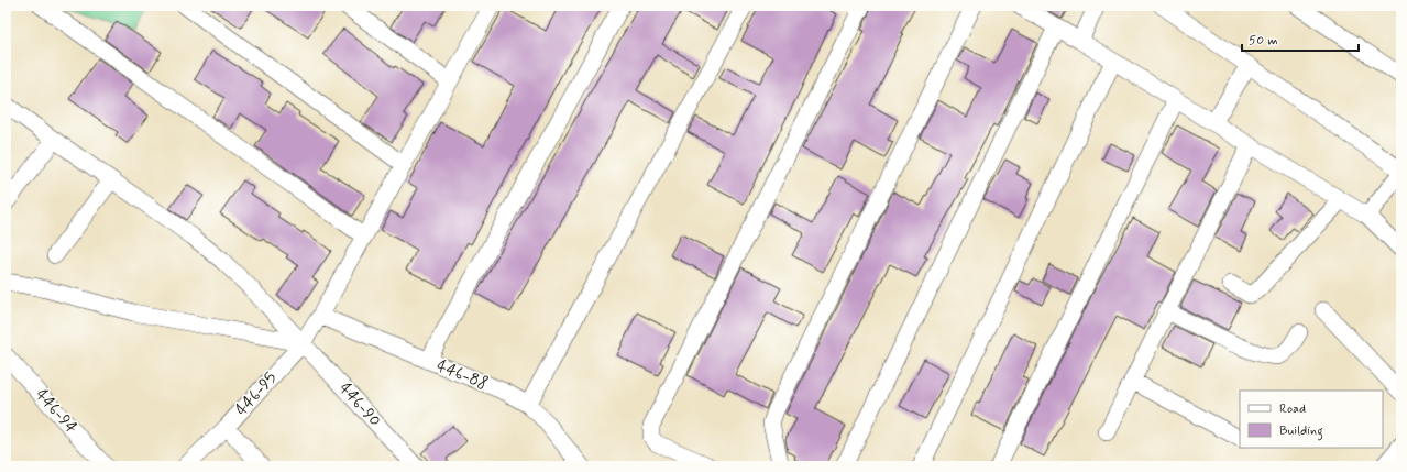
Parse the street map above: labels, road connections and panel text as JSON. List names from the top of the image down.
{
  "streets": {
    "street": [
      "446-88",
      "446-95",
      "446-90",
      "446-94"
    ]
  },
  "crossings": [
    ["446-88", "446-95"],
    ["446-95", "446-90"]
  ],
  "legend": ["Road", "Building"],
  "scale_bar": "50 m"
}
